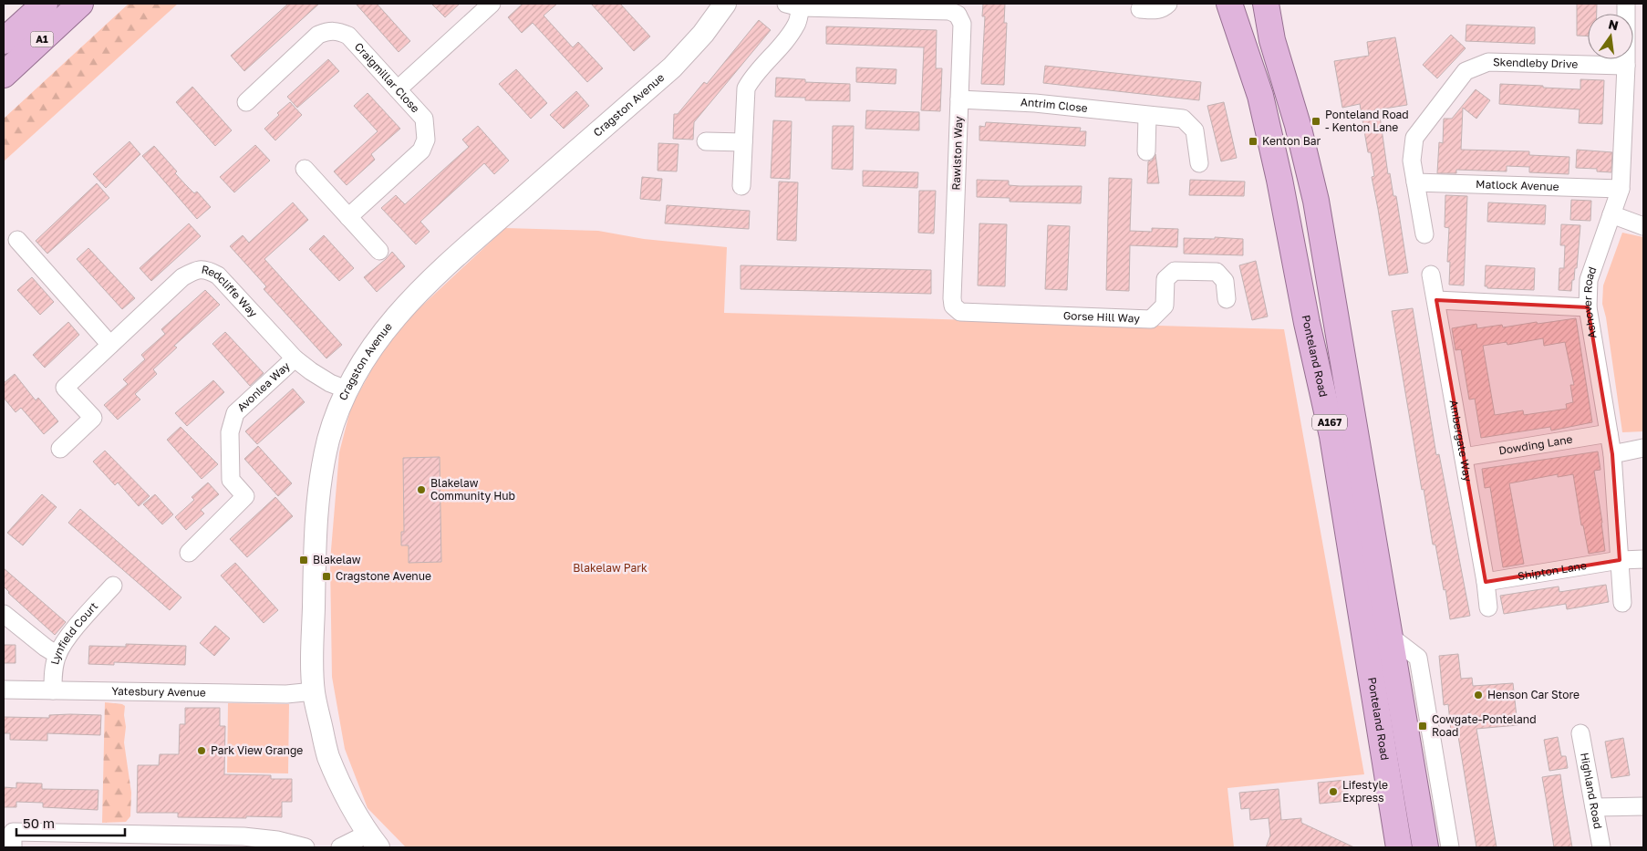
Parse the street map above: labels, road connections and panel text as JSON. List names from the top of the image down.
{
  "streets": {
    "highway": ["A1", "Ponteland Road", "A167"],
    "street": [
      "Skendleby Drive",
      "Craigmillar Close",
      "Cragston Avenue",
      "Antrim Close",
      "Rawlston Way",
      "Matlock Avenue",
      "Redcliffe Way",
      "Ashover Road",
      "Gorse Hill Way",
      "Avonlea Way",
      "Ambergate Way",
      "Dowding Lane",
      "Shipton Lane",
      "Lynfield Court",
      "Yatesbury Avenue",
      "Highland Road"
    ]
  },
  "crossings": [
    ["Skendleby Drive", "Matlock Avenue"],
    ["Skendleby Drive", "Ashover Road"],
    ["Cragston Avenue", "Redcliffe Way"],
    ["Cragston Avenue", "Yatesbury Avenue"],
    ["Antrim Close", "Rawlston Way"],
    ["Rawlston Way", "Gorse Hill Way"],
    ["Matlock Avenue", "Ashover Road"],
    ["Redcliffe Way", "Avonlea Way"],
    ["Ashover Road", "Dowding Lane"],
    ["Ashover Road", "Shipton Lane"],
    ["Ambergate Way", "Dowding Lane"],
    ["Ambergate Way", "Shipton Lane"],
    ["Lynfield Court", "Yatesbury Avenue"]
  ],
  "parks": ["Blakelaw Park"],
  "places": {
    "transit": [
      "Ponteland Road - Kenton Lane",
      "Kenton Bar",
      "Blakelaw",
      "Cragstone Avenue",
      "Cowgate-Ponteland Road"
    ],
    "other": [
      "Blakelaw Community Hub",
      "Henson Car Store",
      "Park View Grange",
      "Lifestyle Express"
    ]
  },
  "scale_bar": "50 m",
  "north": "top"
}
